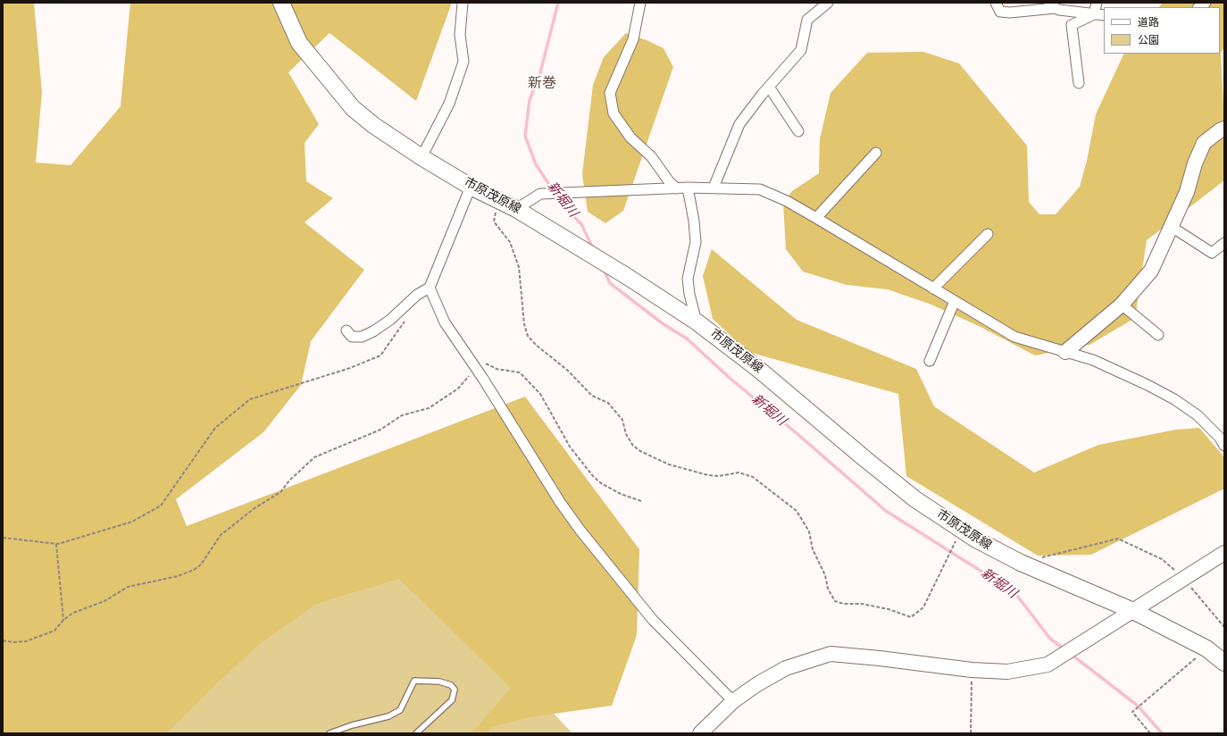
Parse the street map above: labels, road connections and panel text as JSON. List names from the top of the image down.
{
  "streets": {
    "main road": ["市原茂原線"]
  },
  "districts": ["新巻"],
  "water": ["新堀川"],
  "legend": ["道路", "公園"]
}
